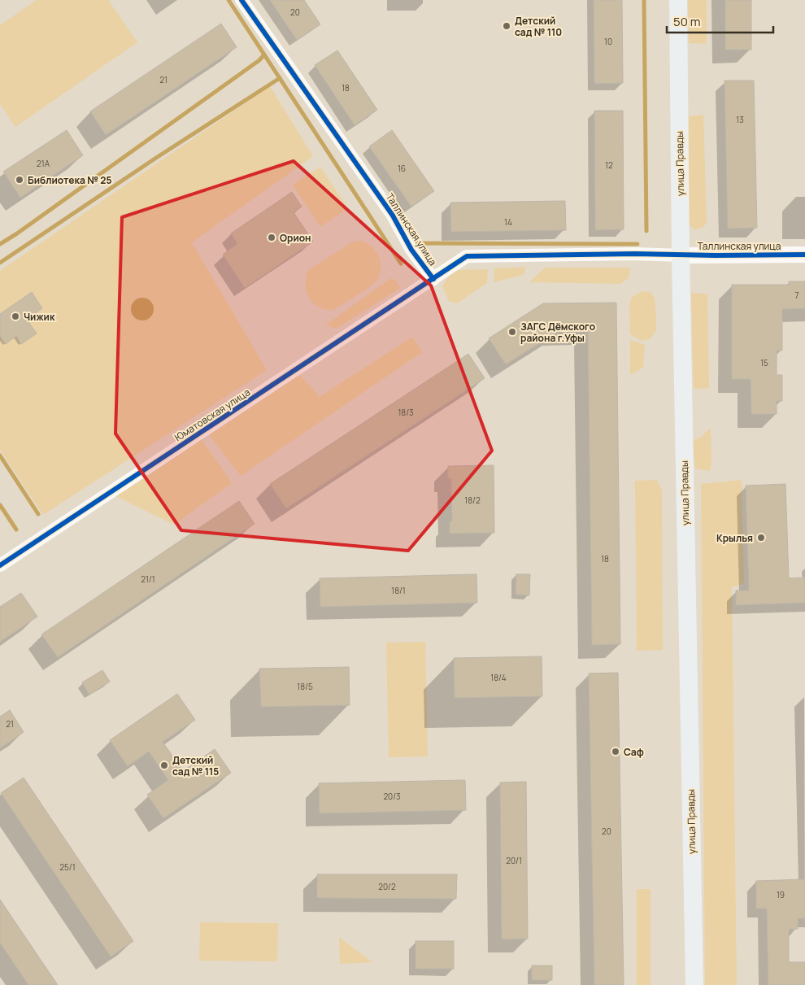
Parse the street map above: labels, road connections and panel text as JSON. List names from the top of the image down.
{
  "streets": {
    "main road": ["улица Правды"],
    "street": ["Таллинская улица", "Юматовская улица"]
  },
  "crossings": [
    ["улица Правды", "Таллинская улица"],
    ["Таллинская улица", "Юматовская улица"]
  ],
  "places": [
    "Детский сад № 110",
    "Библиотека № 25",
    "Орион",
    "Чижик",
    "ЗАГС Дёмского района г.Уфы",
    "Крылья",
    "Саф",
    "Детский сад № 115"
  ],
  "house_numbers": [
    "20",
    "10",
    "21",
    "18",
    "13",
    "21А",
    "12",
    "16",
    "14",
    "7",
    "15",
    "18/3",
    "18/2",
    "18",
    "21/1",
    "18/1",
    "18/4",
    "18/5",
    "21",
    "20/3",
    "20",
    "20/1",
    "25/1",
    "20/2",
    "19"
  ],
  "scale_bar": "50 m"
}
